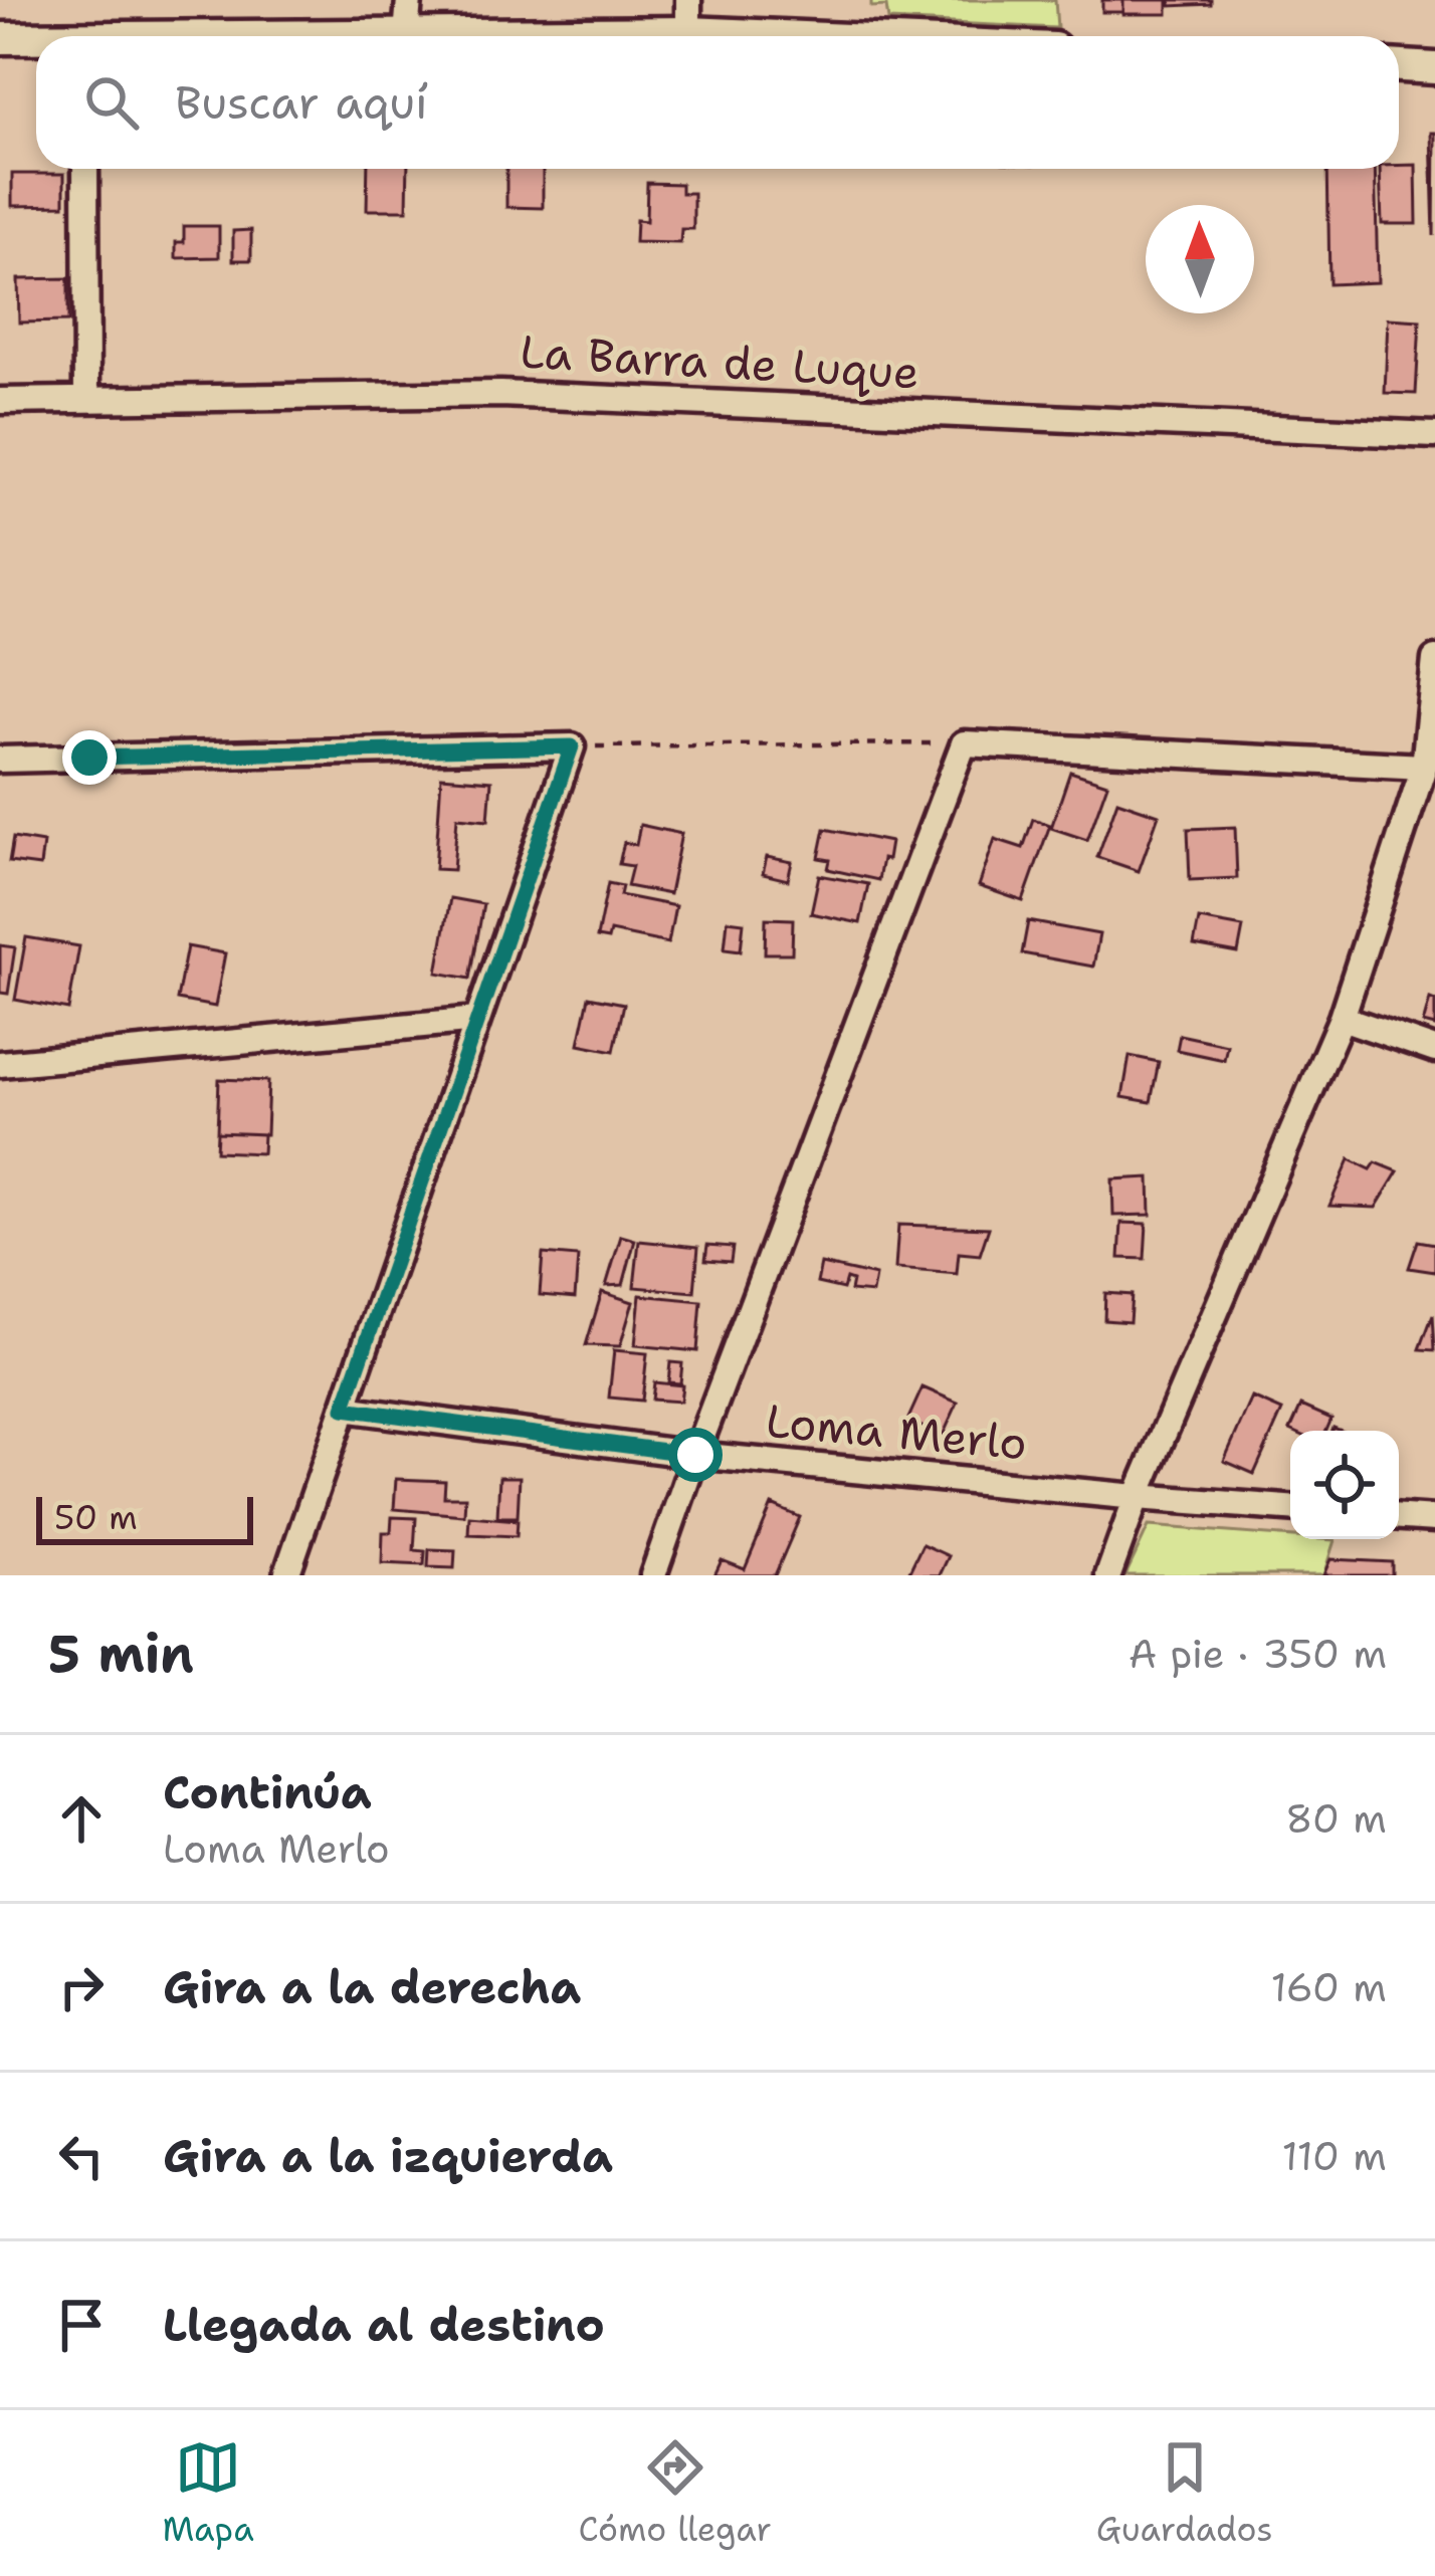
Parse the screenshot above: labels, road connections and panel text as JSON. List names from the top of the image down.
{
  "streets": {
    "street": ["La Barra de Luque", "Loma Merlo"]
  },
  "scale_bar": "50 m",
  "north": "top",
  "page": {
    "search": "Buscar aquí",
    "scale": "50 m",
    "heading": ["5 min", "A pie · 350 m"],
    "list": [
      ["Continúa", "Loma Merlo", "80 m"],
      ["Gira a la derecha", "160 m"],
      ["Gira a la izquierda", "110 m"],
      "Llegada al destino"
    ],
    "nav": ["Mapa", "Cómo llegar", "Guardados"]
  }
}
